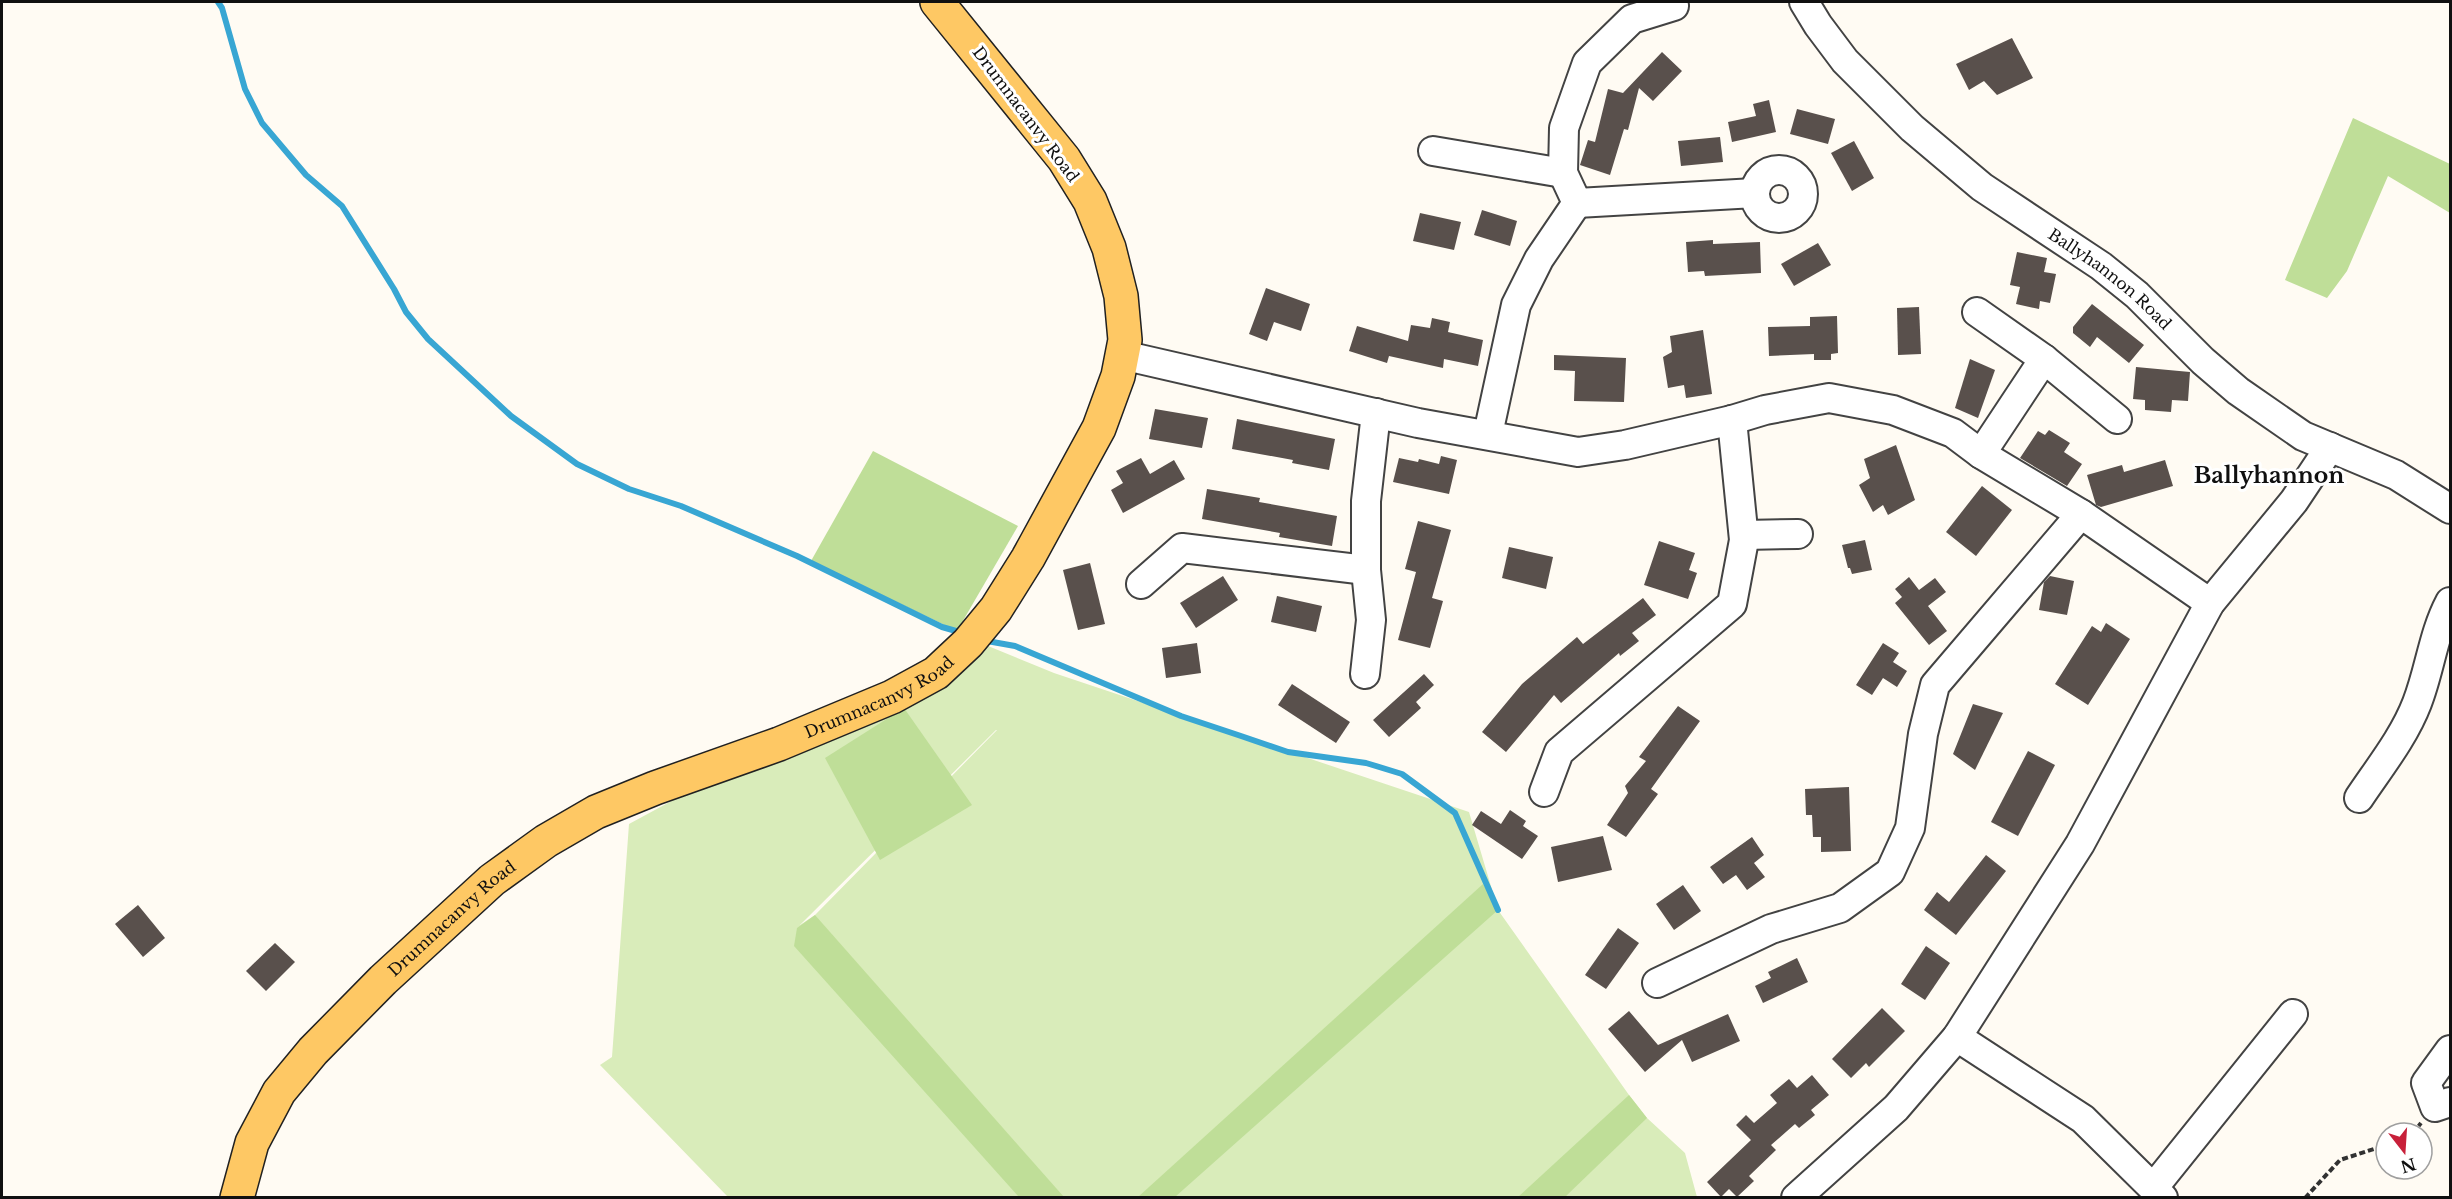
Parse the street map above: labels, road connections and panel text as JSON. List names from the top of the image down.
{
  "streets": {
    "main road": ["Drumnacanvy Road"],
    "street": ["Ballyhannon Road"]
  },
  "districts": ["Ballyhannon"],
  "north": "bottom"
}
